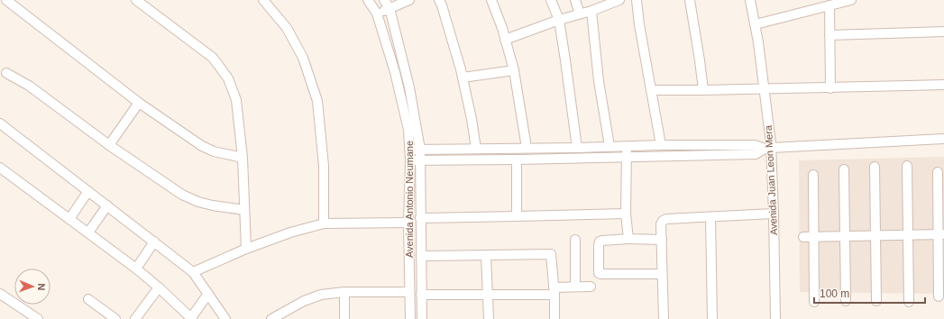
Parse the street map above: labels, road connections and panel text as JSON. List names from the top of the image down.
{
  "streets": {
    "street": ["Avenida Juan Leon Mera", "Avenida Antonio Neumane"]
  },
  "scale_bar": "100 m",
  "north": "right"
}
